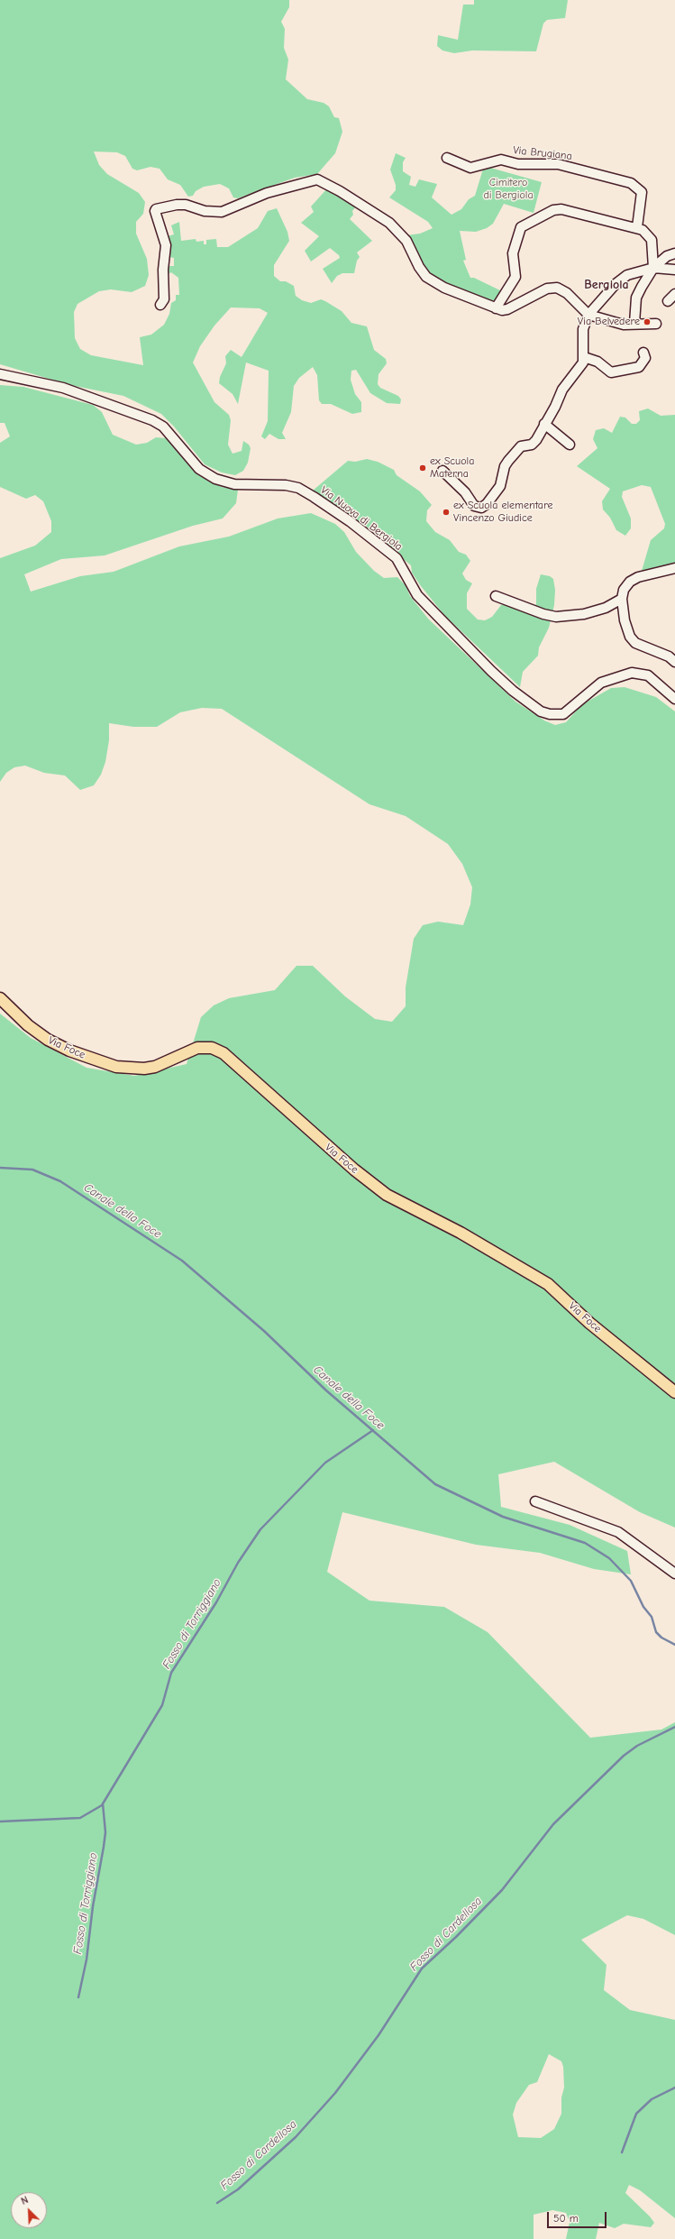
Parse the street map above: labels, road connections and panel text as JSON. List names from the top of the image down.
{
  "streets": {
    "main road": ["Via Foce"],
    "street": ["Via Brugiana", "Via Nuova di Bergiola"]
  },
  "districts": ["Bergiola"],
  "water": ["Canale della Foce", "Fosso di Torriggiano", "Fosso di Cardellosa"],
  "parks": ["Cimitero di Bergiola"],
  "places": ["Via Belvedere", "ex Scuola Materna", "ex Scuola elementare Vincenzo Giudice"],
  "scale_bar": "50 m",
  "north": "top left"
}
